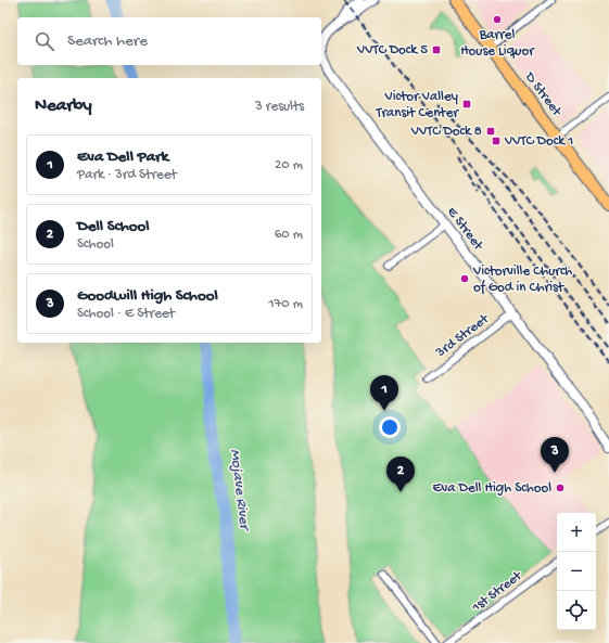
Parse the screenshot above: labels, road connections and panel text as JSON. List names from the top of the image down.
{
  "streets": {
    "main road": ["D Street"],
    "street": ["E Street", "3rd Street", "1st Street"]
  },
  "crossings": [
    ["E Street", "3rd Street"]
  ],
  "water": ["Mojave River"],
  "places": {
    "other": ["Barrel House Liquor", "Victorville Church of God in Christ", "Eva Dell High School"],
    "transit": [
      "VVTC Dock 5",
      "Victor Valley Transit Center",
      "VVTC Dock 8",
      "VVTC Dock 1"
    ]
  },
  "page": {
    "search": "Search here",
    "heading": ["Nearby", "3 results"],
    "list": [
      {
        "mark": "1",
        "name": "Eva Dell Park",
        "note": "Park · 3rd Street",
        "value": "20 m"
      },
      {
        "mark": "2",
        "name": "Dell School",
        "note": "School",
        "value": "60 m"
      },
      {
        "mark": "3",
        "name": "Goodwill High School",
        "note": "School · E Street",
        "value": "170 m"
      }
    ],
    "pins": ["1", "3", "2"],
    "map_buttons": ["+", "−"]
  }
}
